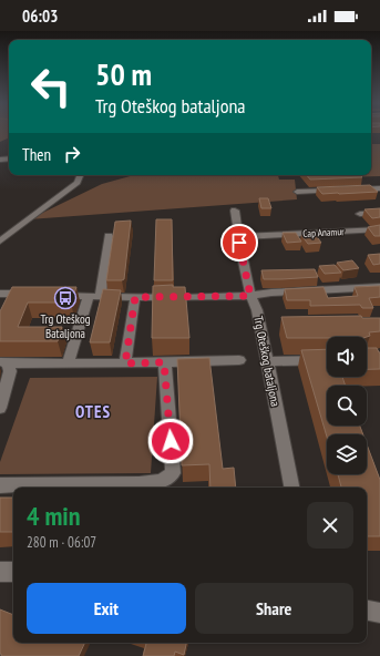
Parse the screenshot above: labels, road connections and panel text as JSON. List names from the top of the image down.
{
  "streets": {
    "street": ["Cap Anamur", "Trg Oteškog bataljona"]
  },
  "districts": ["OTES"],
  "places": {
    "bus stop": ["Trg Oteškog Bataljona"]
  },
  "page": {
    "status": "06:03",
    "turn": ["50 m", "Trg Oteškog bataljona"],
    "then": "Then",
    "heading": ["4 min", "280 m · 06:07"],
    "buttons": ["Exit", "Share"]
  }
}
